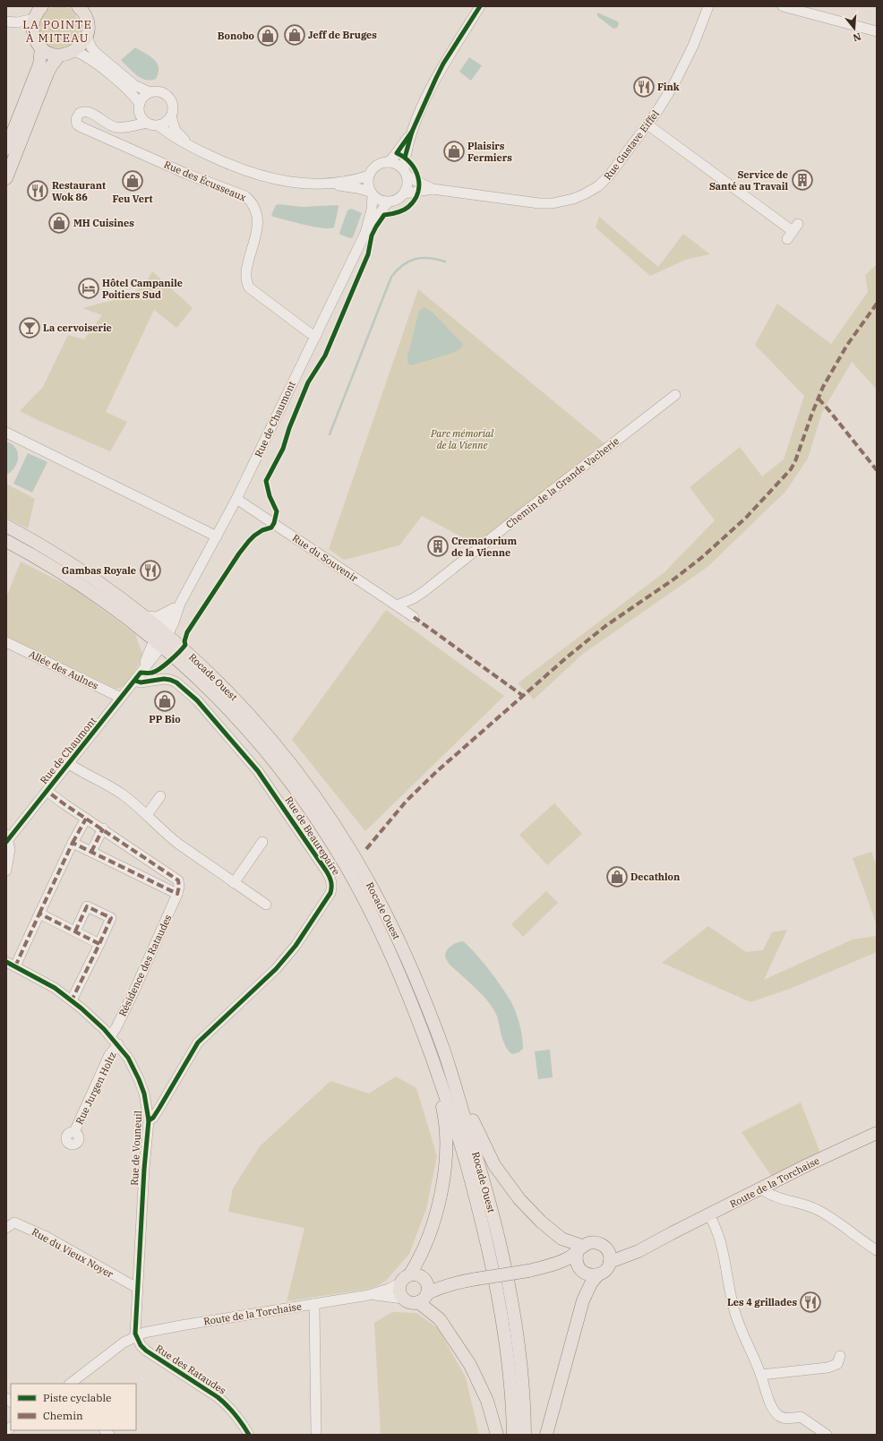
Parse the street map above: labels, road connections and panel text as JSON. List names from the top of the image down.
{
  "streets": {
    "main road": ["Rocade Ouest", "Route de la Torchaise"],
    "street": [
      "Rue Gustave Eiffel",
      "Rue des Écusseaux",
      "Rue de Chaumont",
      "Chemin de la Grande Vacherie",
      "Rue du Souvenir",
      "Allée des Aulnes",
      "Rue de Beaurepaire",
      "Résidence des Rataudes",
      "Rue Jurgen Holtz",
      "Rue de Vouneuil",
      "Rue du Vieux Noyer",
      "Rue des Rataudes"
    ]
  },
  "crossings": [
    ["Rue Gustave Eiffel", "Rue de Chaumont"],
    ["Rue des Écusseaux", "Rue de Chaumont"],
    ["Rue de Chaumont", "Rue du Souvenir"],
    ["Rue de Chaumont", "Allée des Aulnes"],
    ["Rue de Chaumont", "Rocade Ouest"],
    ["Rue de Chaumont", "Rue de Beaurepaire"],
    ["Chemin de la Grande Vacherie", "Rue du Souvenir"],
    ["Rue de Beaurepaire", "Rue de Vouneuil"],
    ["Résidence des Rataudes", "Rue de Vouneuil"],
    ["Rue Jurgen Holtz", "Rue de Vouneuil"],
    ["Rue de Vouneuil", "Route de la Torchaise"],
    ["Rue de Vouneuil", "Rue du Vieux Noyer"],
    ["Rue de Vouneuil", "Rue des Rataudes"],
    ["Route de la Torchaise", "Rue des Rataudes"]
  ],
  "districts": ["LA POINTE À MITEAU"],
  "parks": ["Parc mémorial de la Vienne"],
  "places": {
    "shop": [
      "Jeff de Bruges",
      "Bonobo",
      "Plaisirs Fermiers",
      "Feu Vert",
      "MH Cuisines",
      "PP Bio",
      "Decathlon"
    ],
    "restaurant": [
      "Fink",
      "Restaurant Wok 86",
      "Gambas Royale",
      "Les 4 grillades"
    ],
    "building": ["Service de Santé au Travail", "Crematorium de la Vienne"],
    "hotel": ["Hôtel Campanile Poitiers Sud"],
    "bar": ["La cervoiserie"]
  },
  "legend": ["Piste cyclable", "Chemin"],
  "north": "bottom"
}
